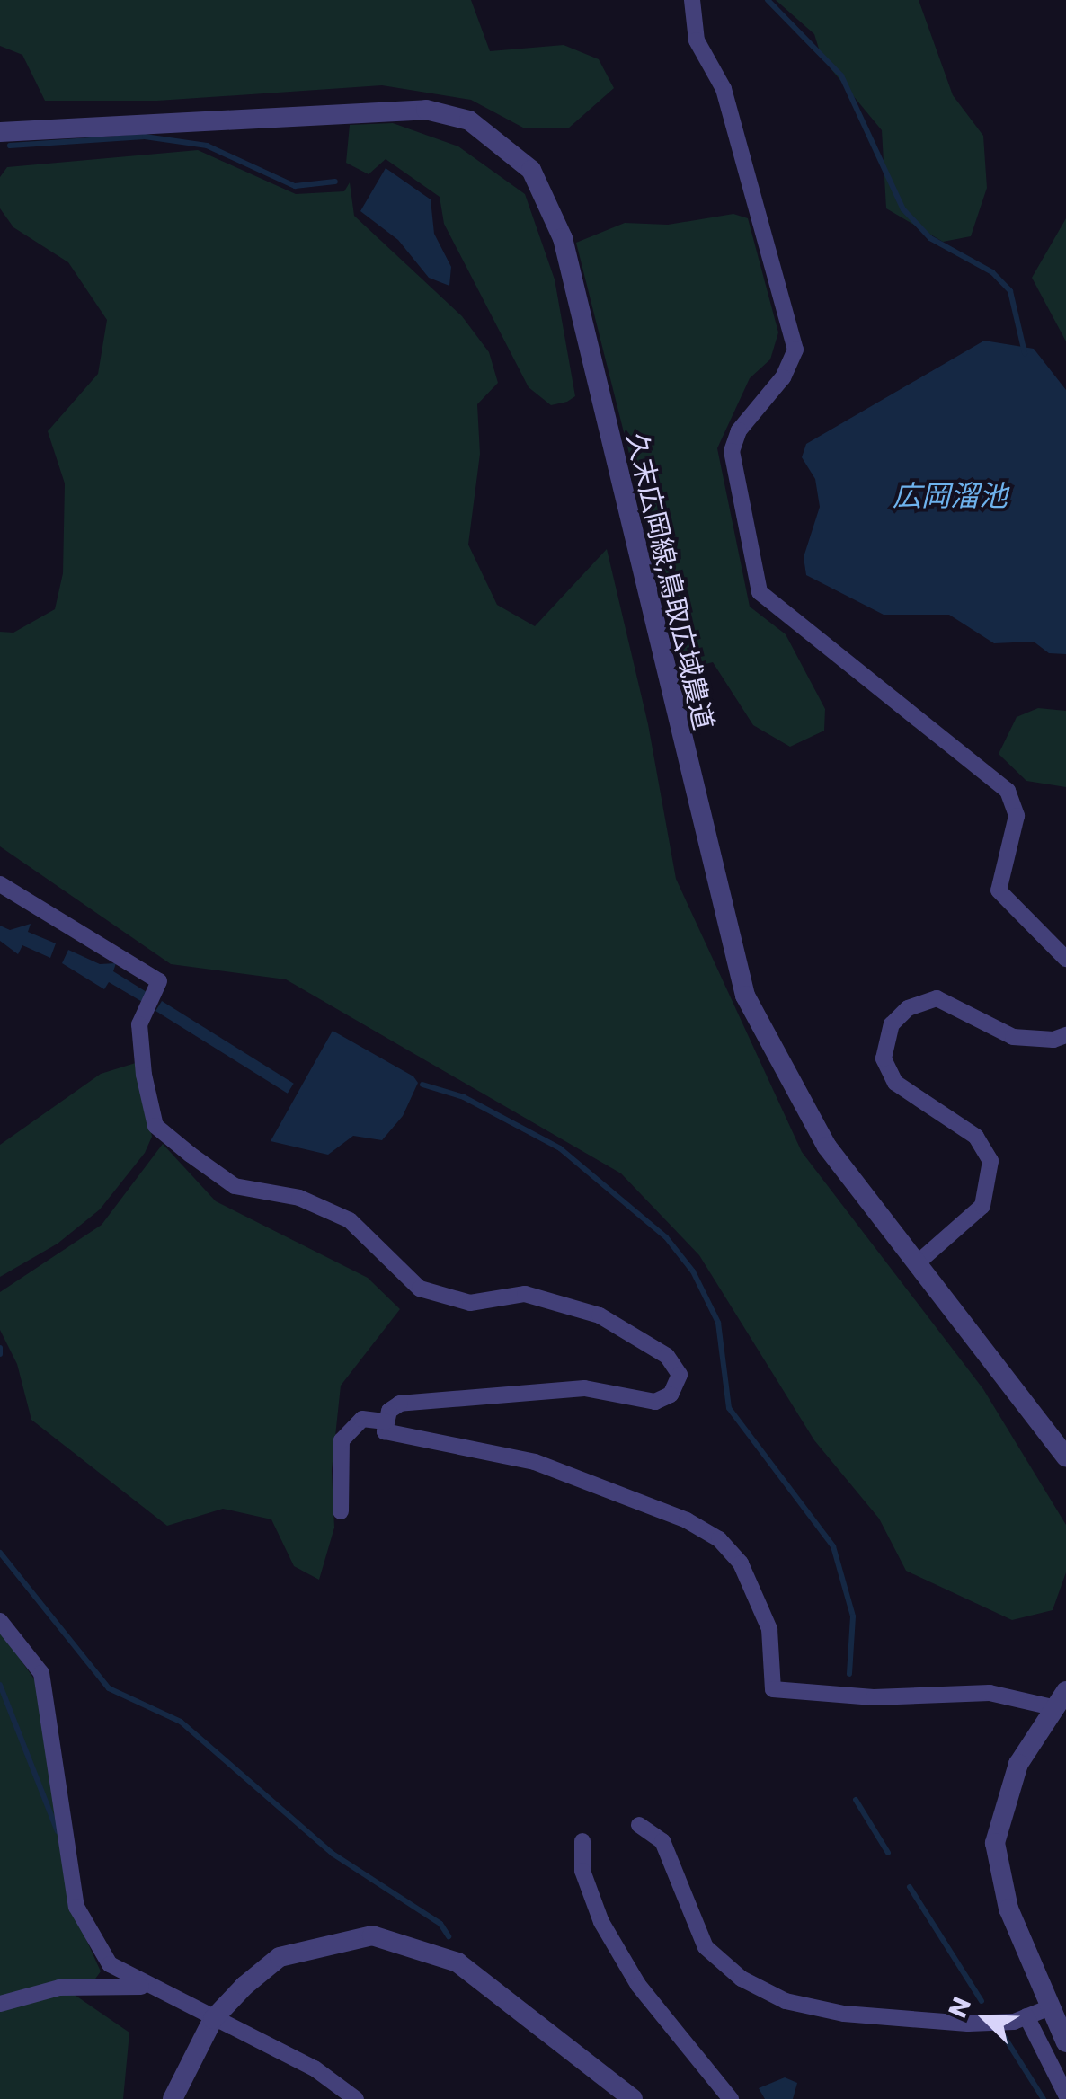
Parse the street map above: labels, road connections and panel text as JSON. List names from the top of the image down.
{
  "streets": {
    "street": ["久末広岡線;鳥取広域農道"]
  },
  "water": ["広岡溜池"],
  "north": "top left"
}
